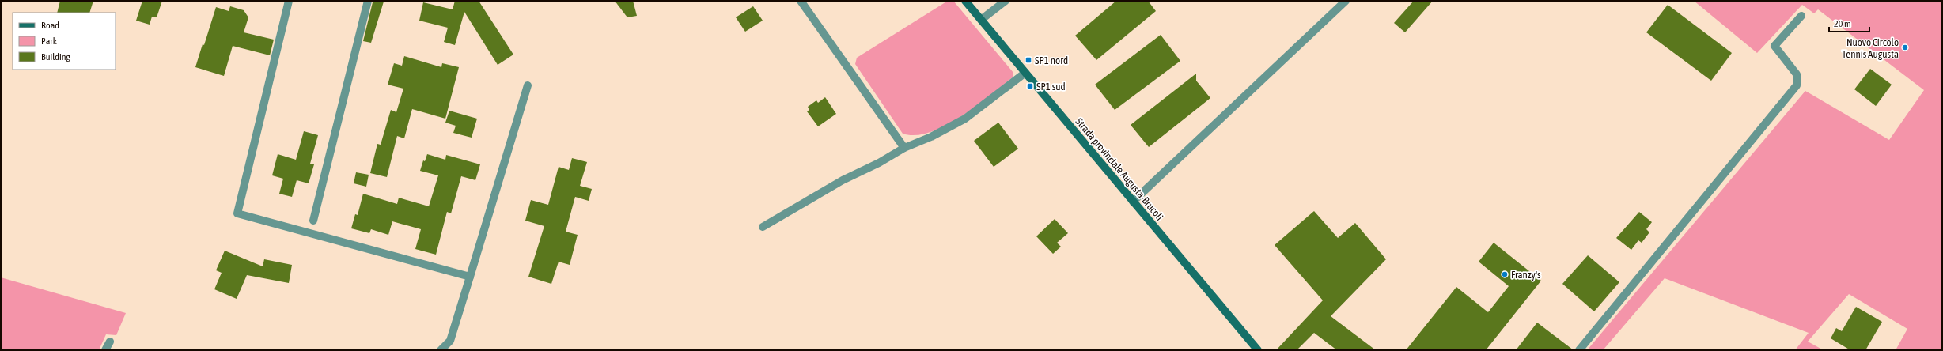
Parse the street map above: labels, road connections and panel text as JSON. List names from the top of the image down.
{
  "streets": {
    "main road": ["Strada provinciale Augusta-Brucoli"]
  },
  "places": {
    "other": ["Nuovo Circolo Tennis Augusta", "Franzy's"],
    "transit": ["SP1 nord", "SP1 sud"]
  },
  "legend": ["Road", "Park", "Building"],
  "scale_bar": "20 m"
}
